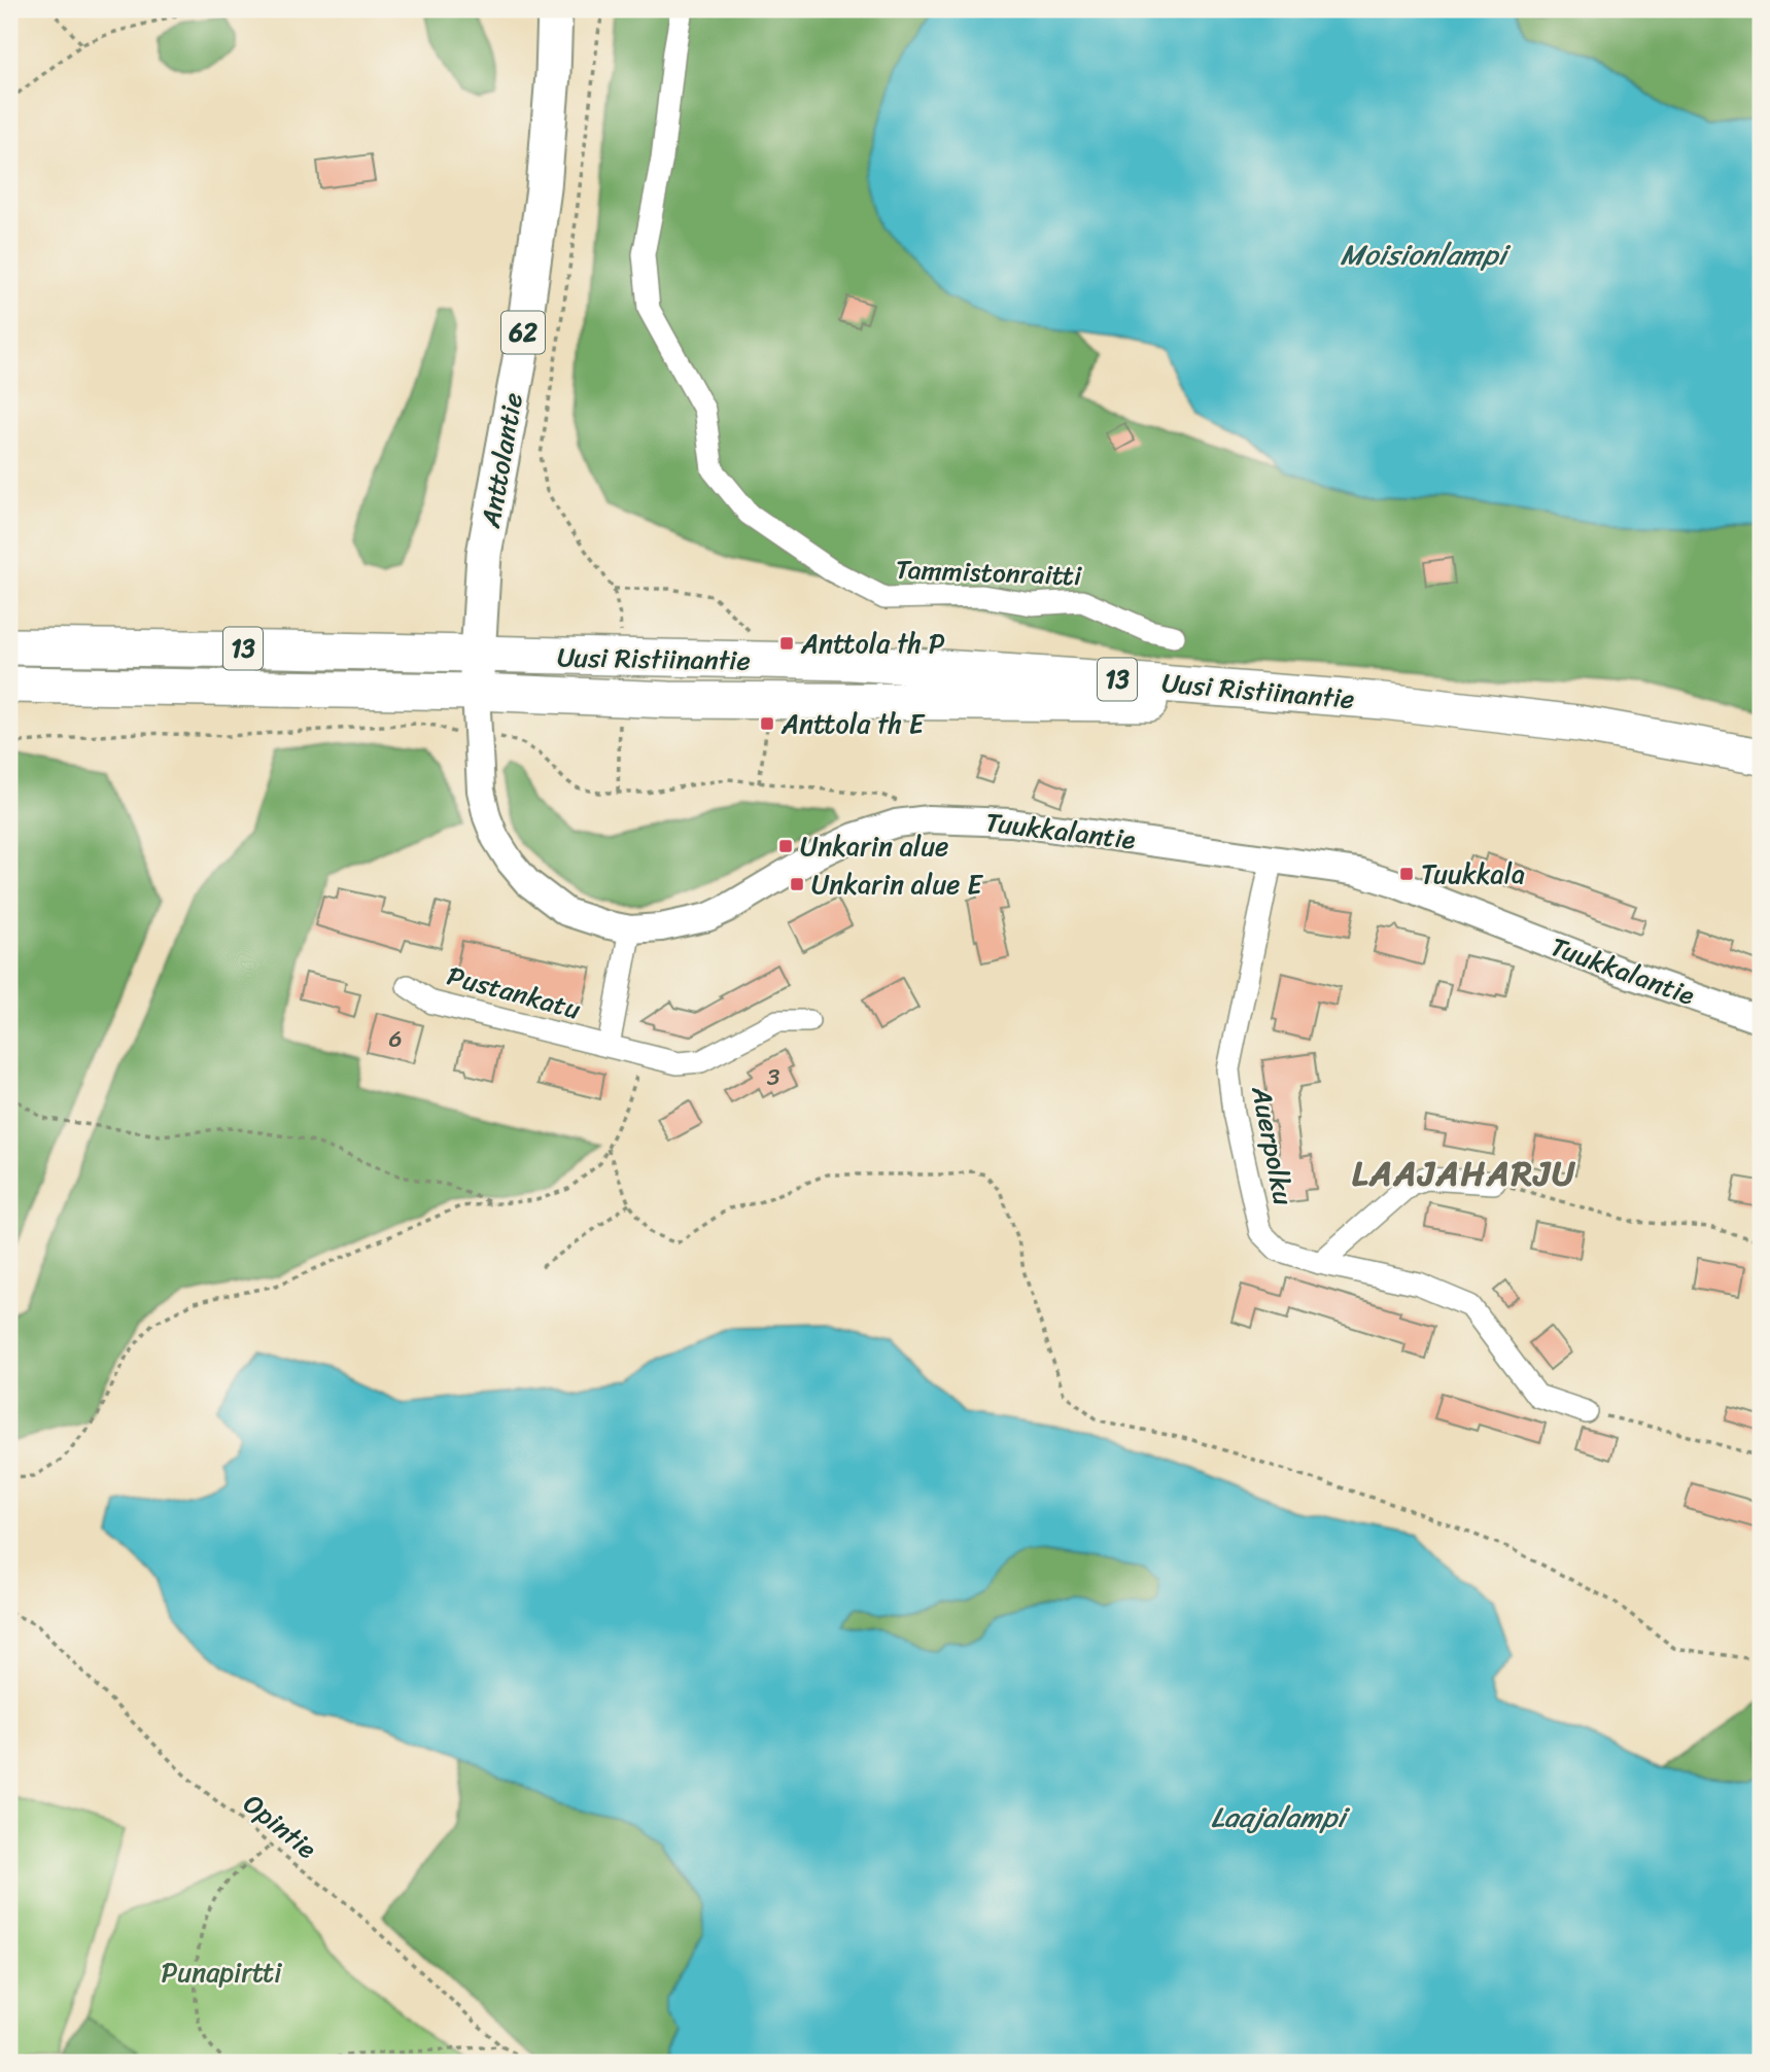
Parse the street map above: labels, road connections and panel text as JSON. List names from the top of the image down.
{
  "streets": {
    "highway": ["13", "Uusi Ristiinantie"],
    "main road": ["62", "Anttolantie"],
    "street": [
      "Tammistonraitti",
      "Tuukkalantie",
      "Pustankatu",
      "Auerpolku"
    ],
    "path": ["Opintie"]
  },
  "crossings": [
    ["62", "Anttolantie"],
    ["62", "Uusi Ristiinantie"],
    ["62", "Tuukkalantie"],
    ["Anttolantie", "Uusi Ristiinantie"],
    ["Uusi Ristiinantie", "Tuukkalantie"],
    ["Tuukkalantie", "Auerpolku"]
  ],
  "districts": ["LAAJAHARJU"],
  "water": ["Moisionlampi", "Laajalampi"],
  "parks": ["Punapirtti"],
  "places": {
    "transit": [
      "Anttola th P",
      "Anttola th E",
      "Unkarin alue",
      "Tuukkala",
      "Unkarin alue E"
    ]
  },
  "house_numbers": ["6", "3"]
}
